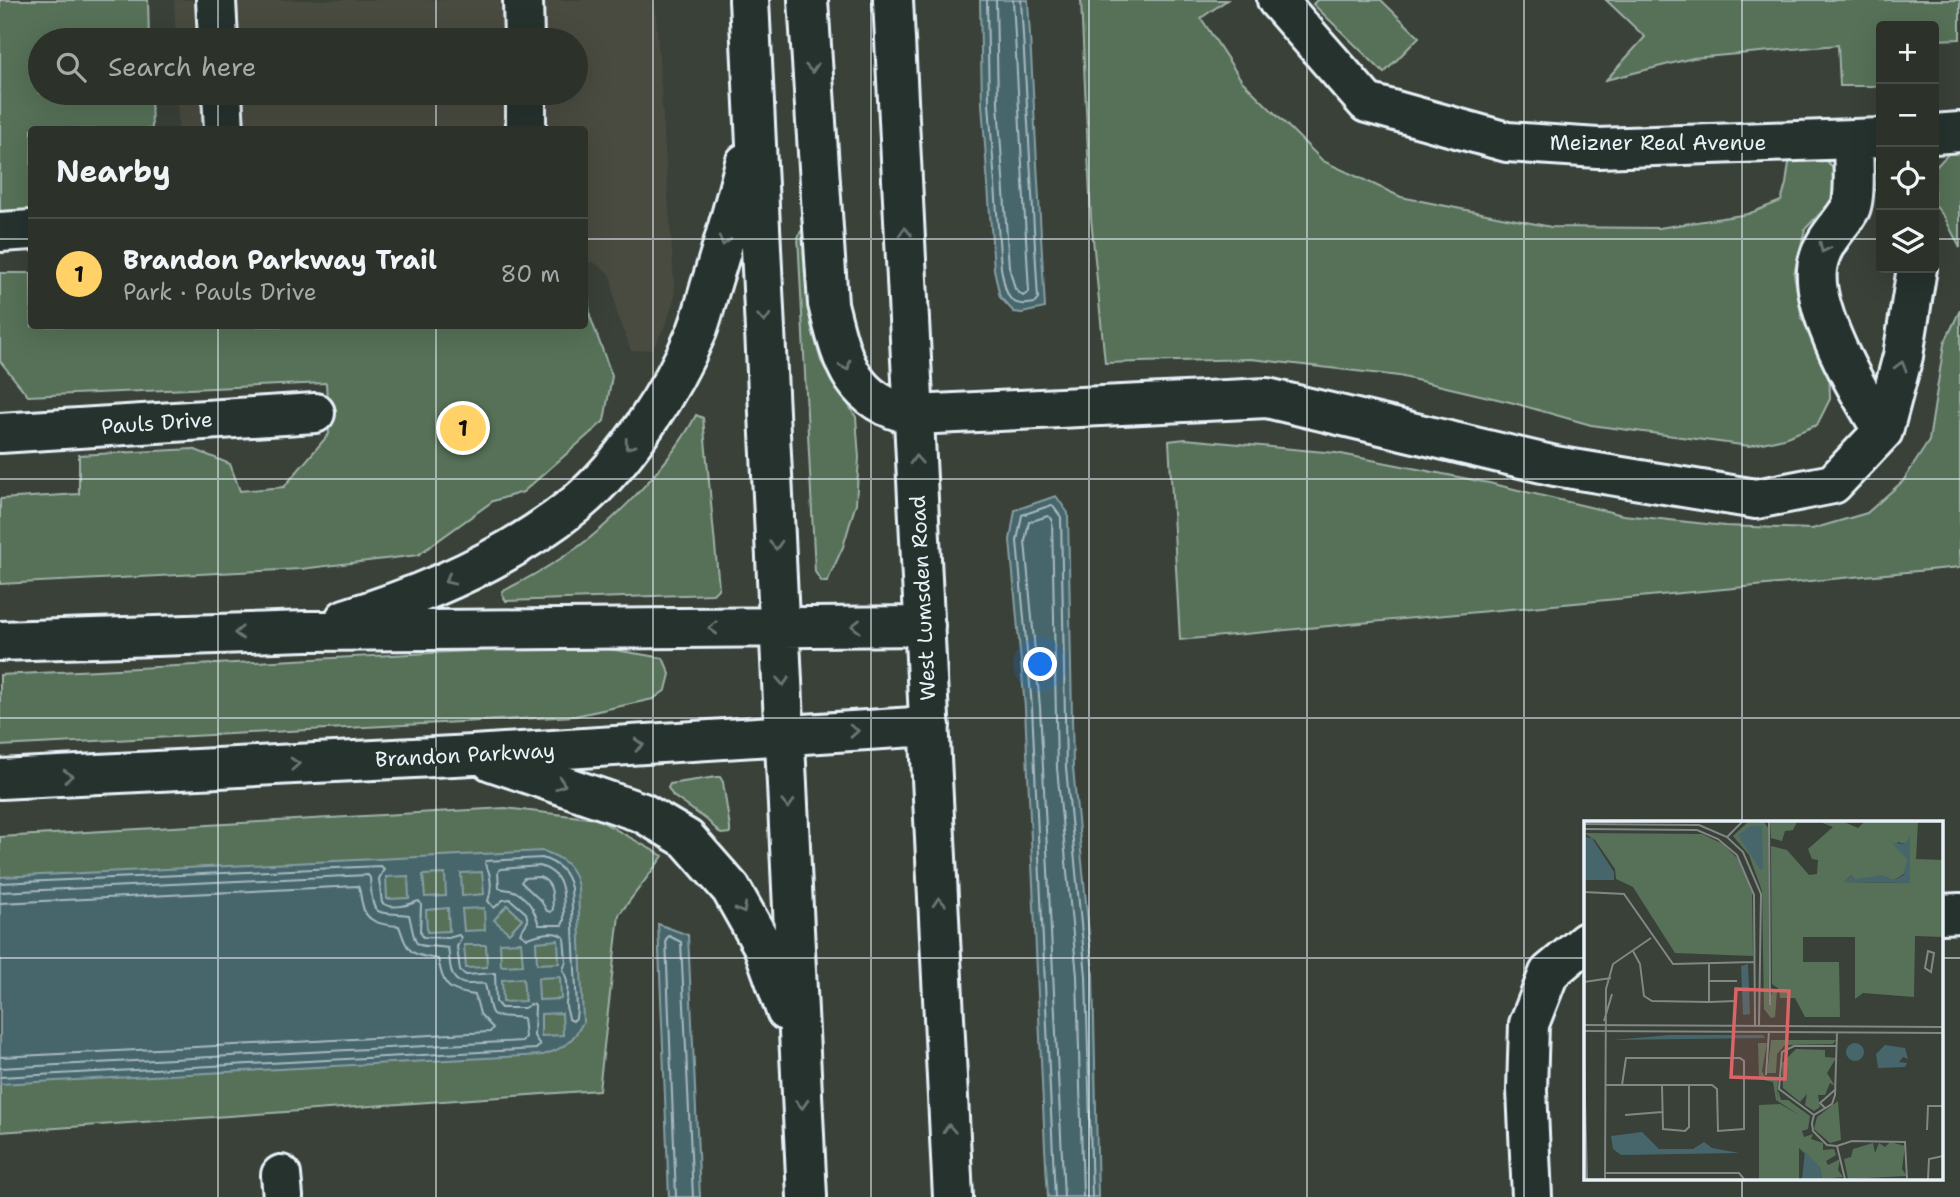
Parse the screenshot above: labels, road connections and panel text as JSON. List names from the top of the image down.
{
  "streets": {
    "main road": [
      "Meizner Real Avenue",
      "Pauls Drive",
      "West Lumsden Road",
      "Brandon Parkway"
    ]
  },
  "crossings": [
    ["West Lumsden Road", "Brandon Parkway"]
  ],
  "page": {
    "map_buttons": ["+", "−"],
    "search": "Search here",
    "heading": "Nearby",
    "list": [
      {
        "mark": "1",
        "name": "Brandon Parkway Trail",
        "note": "Park · Pauls Drive",
        "value": "80 m"
      }
    ],
    "pins": "1"
  }
}
